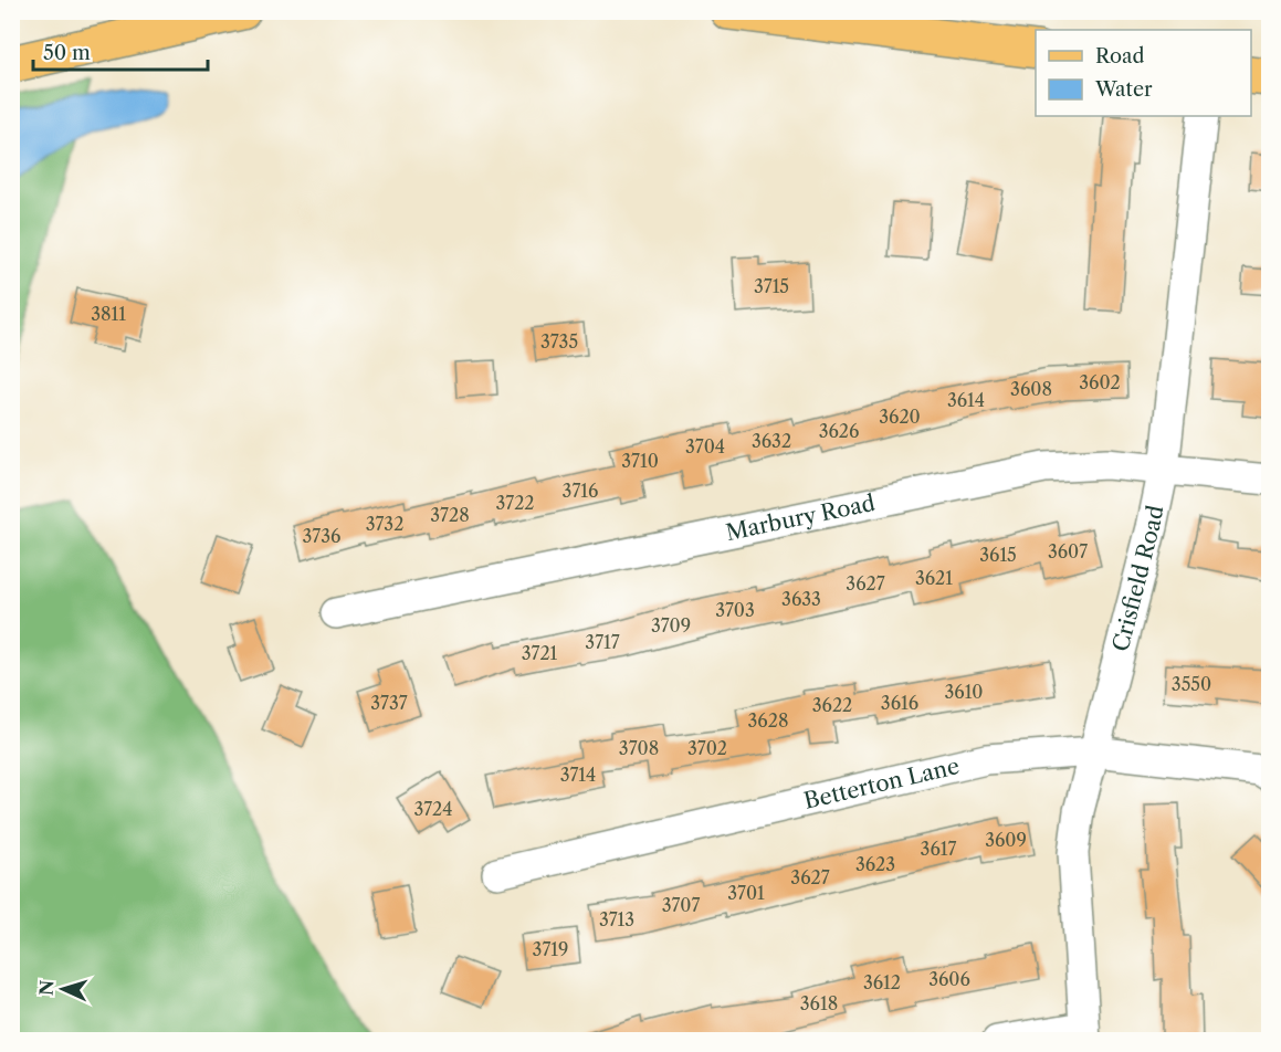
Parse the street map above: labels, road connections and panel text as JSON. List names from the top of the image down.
{
  "streets": {
    "street": ["Marbury Road", "Crisfield Road", "Betterton Lane"]
  },
  "crossings": [
    ["Marbury Road", "Crisfield Road"],
    ["Crisfield Road", "Betterton Lane"]
  ],
  "house_numbers": [
    "3715",
    "3811",
    "3735",
    "3602",
    "3608",
    "3614",
    "3620",
    "3626",
    "3632",
    "3704",
    "3710",
    "3716",
    "3722",
    "3728",
    "3732",
    "3736",
    "3607",
    "3615",
    "3621",
    "3627",
    "3633",
    "3703",
    "3709",
    "3717",
    "3721",
    "3550",
    "3610",
    "3737",
    "3616",
    "3622",
    "3628",
    "3708",
    "3702",
    "3714",
    "3724",
    "3609",
    "3617",
    "3623",
    "3627",
    "3701",
    "3707",
    "3713",
    "3719",
    "3606",
    "3612",
    "3618"
  ],
  "legend": ["Road", "Water"],
  "scale_bar": "50 m",
  "north": "left"
}
